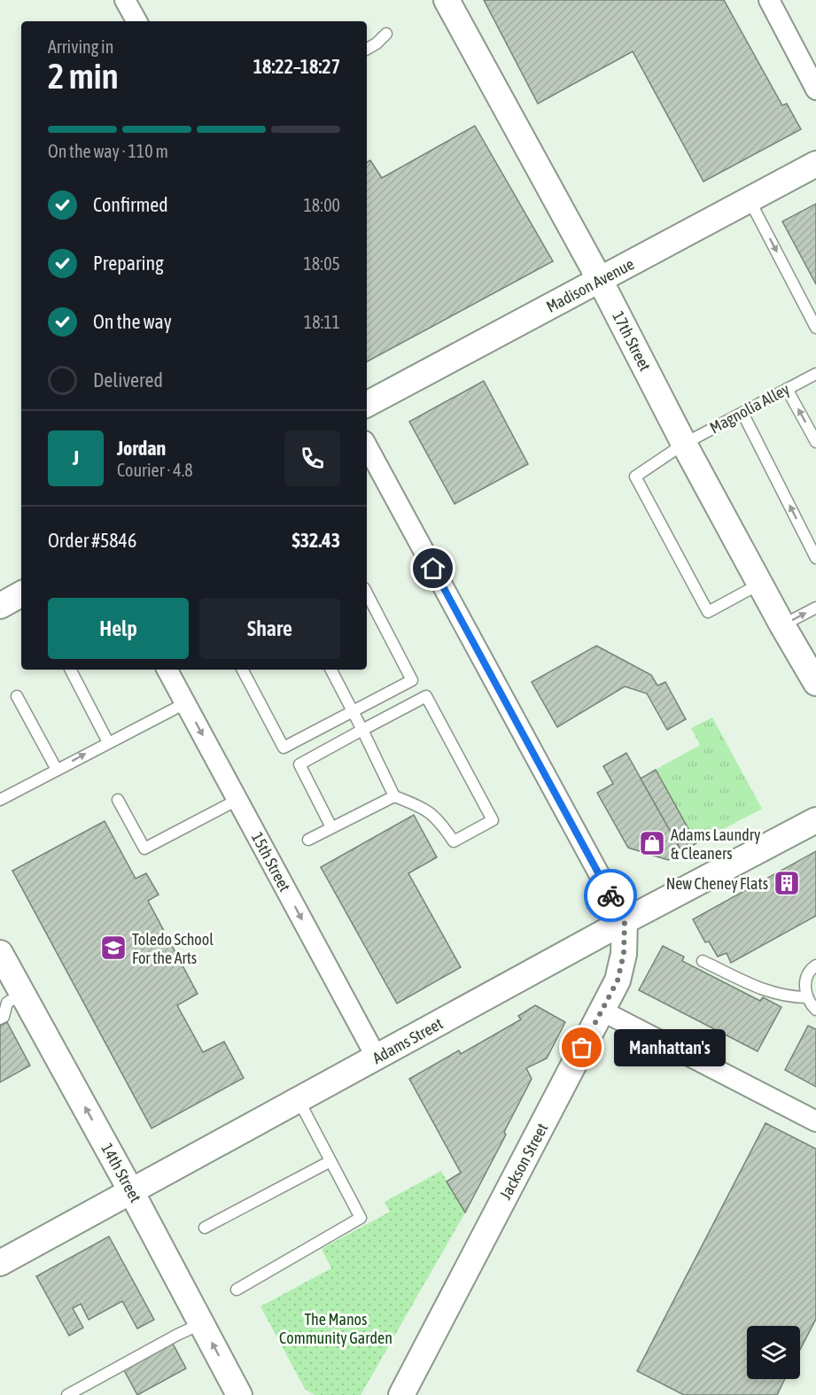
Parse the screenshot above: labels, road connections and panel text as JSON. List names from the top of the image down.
{
  "streets": {
    "street": [
      "Madison Avenue",
      "17th Street",
      "15th Street",
      "Adams Street",
      "Jackson Street",
      "14th Street"
    ],
    "lane": ["Magnolia Alley"]
  },
  "crossings": [
    ["Madison Avenue", "17th Street"],
    ["17th Street", "Magnolia Alley"],
    ["15th Street", "Adams Street"],
    ["Adams Street", "Jackson Street"],
    ["Adams Street", "14th Street"]
  ],
  "one_way": ["15th Street", "14th Street"],
  "parks": ["The Manos Community Garden"],
  "places": {
    "shop": ["Adams Laundry & Cleaners"],
    "building": ["New Cheney Flats"],
    "school or university": ["Toledo School For the Arts"],
    "other": ["Manhattan's"]
  },
  "page": {
    "heading": ["2 min", "Arriving in", "18:22–18:27"],
    "panel": [
      "Jordan",
      "Courier · 4.8",
      "Order #5846",
      "$32.43"
    ],
    "bar": "On the way · 110 m",
    "list": [
      ["Confirmed", "18:00"],
      ["Preparing", "18:05"],
      ["On the way", "18:11"],
      "Delivered"
    ],
    "round": "J",
    "buttons": ["Help", "Share"],
    "bubble": "Manhattan's"
  }
}
